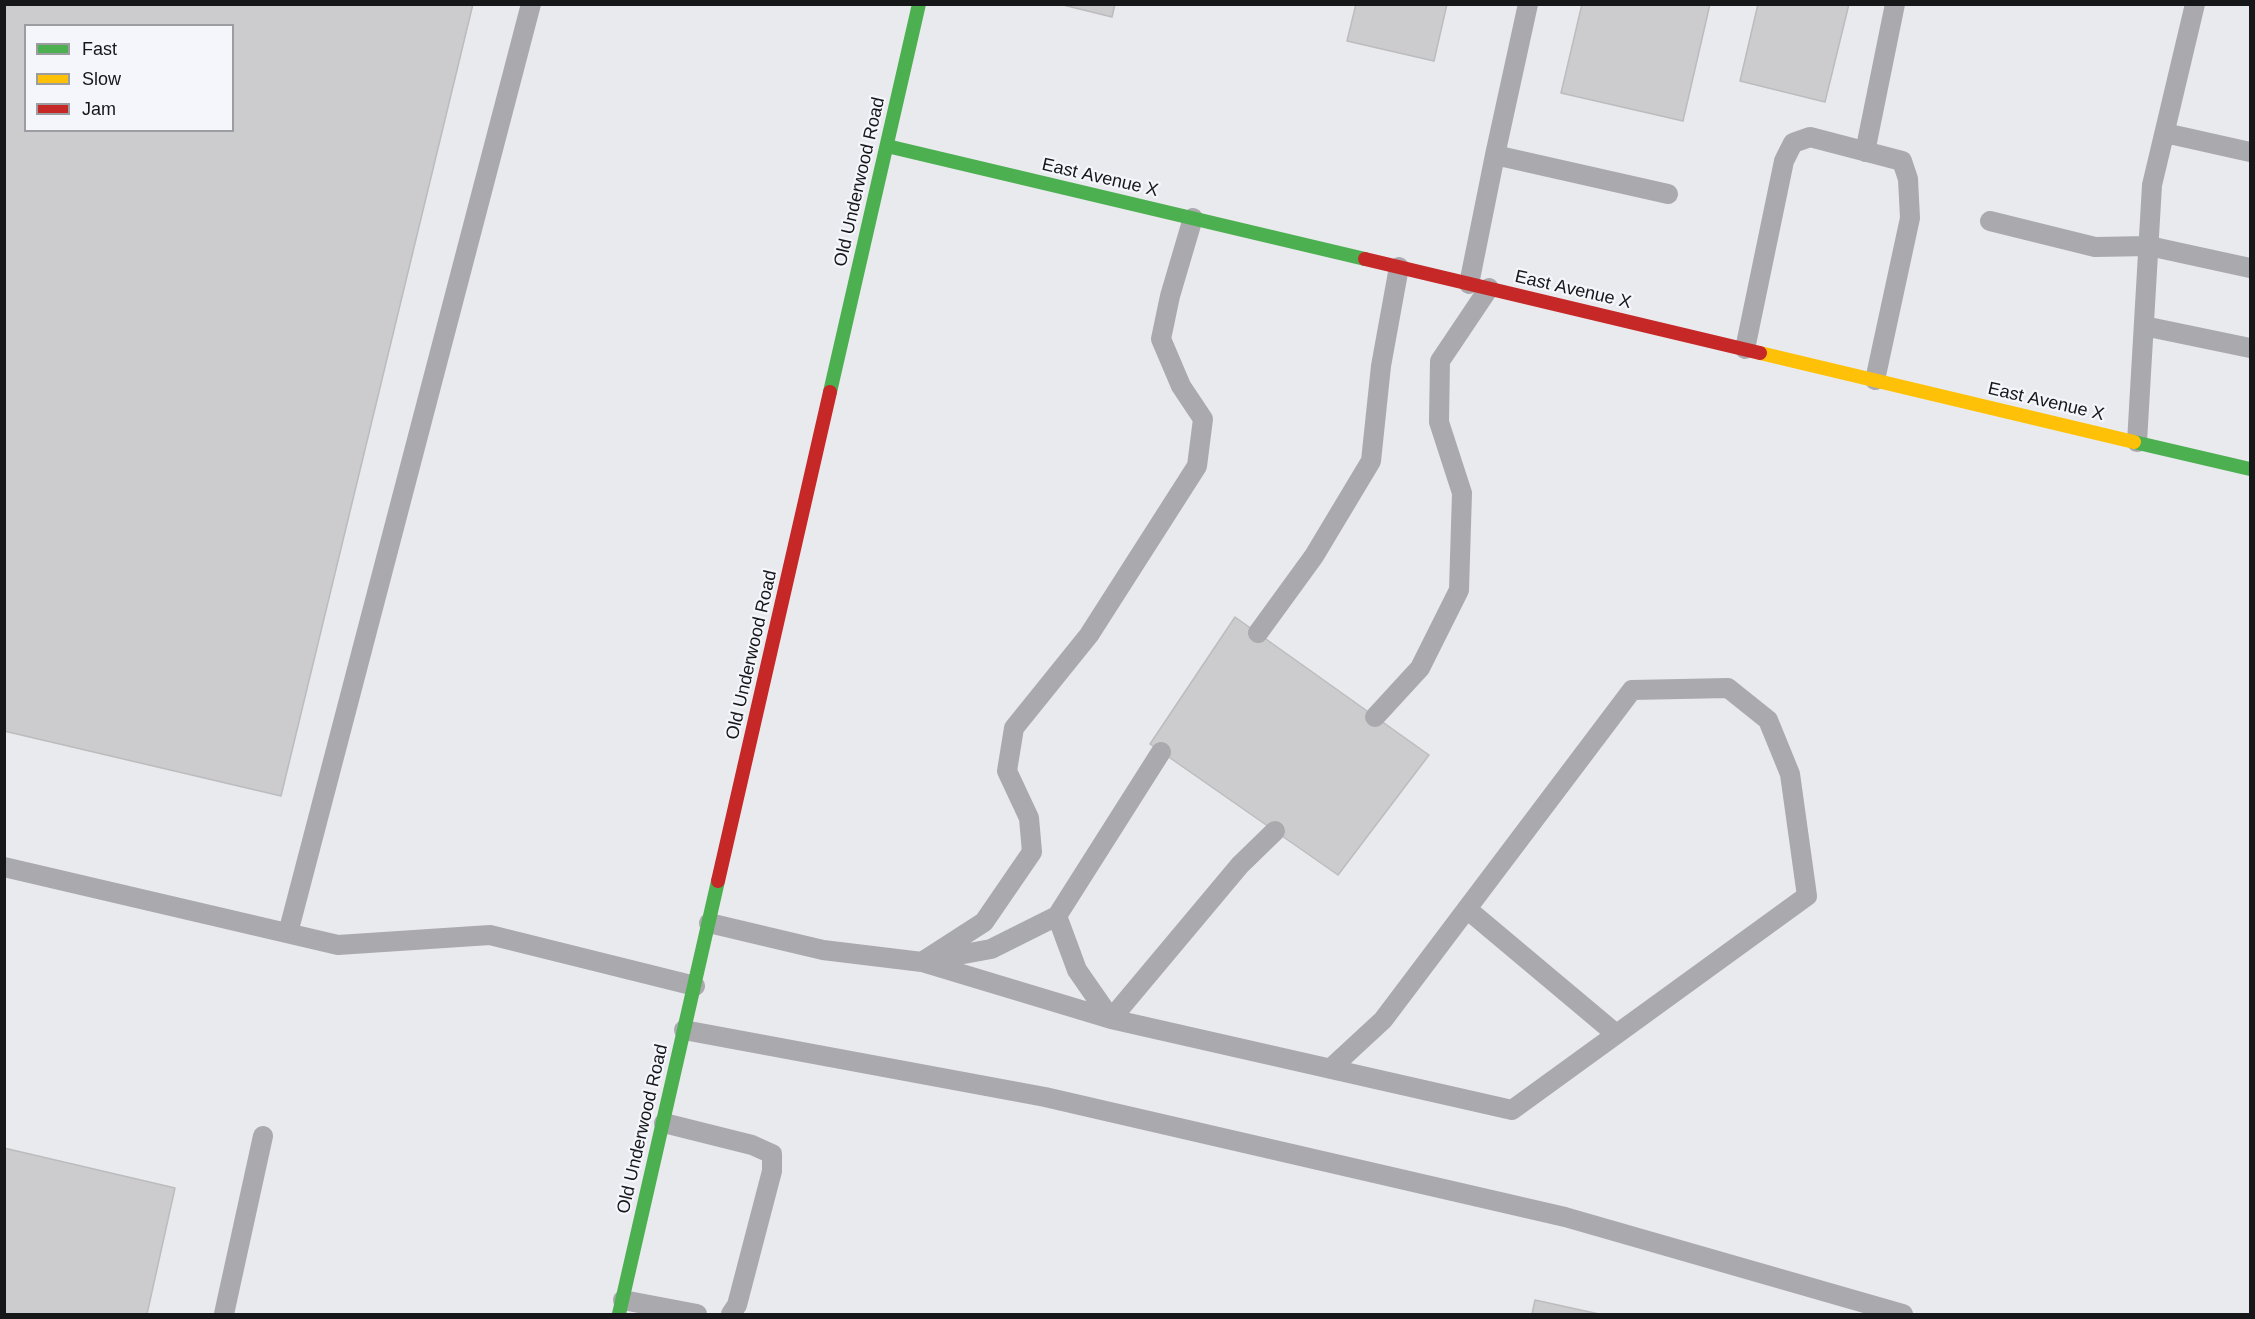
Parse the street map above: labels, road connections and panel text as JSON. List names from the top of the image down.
{
  "streets": {
    "street": ["East Avenue X", "Old Underwood Road"]
  },
  "crossings": [
    ["East Avenue X", "Old Underwood Road"]
  ],
  "legend": ["Fast", "Slow", "Jam"]
}
